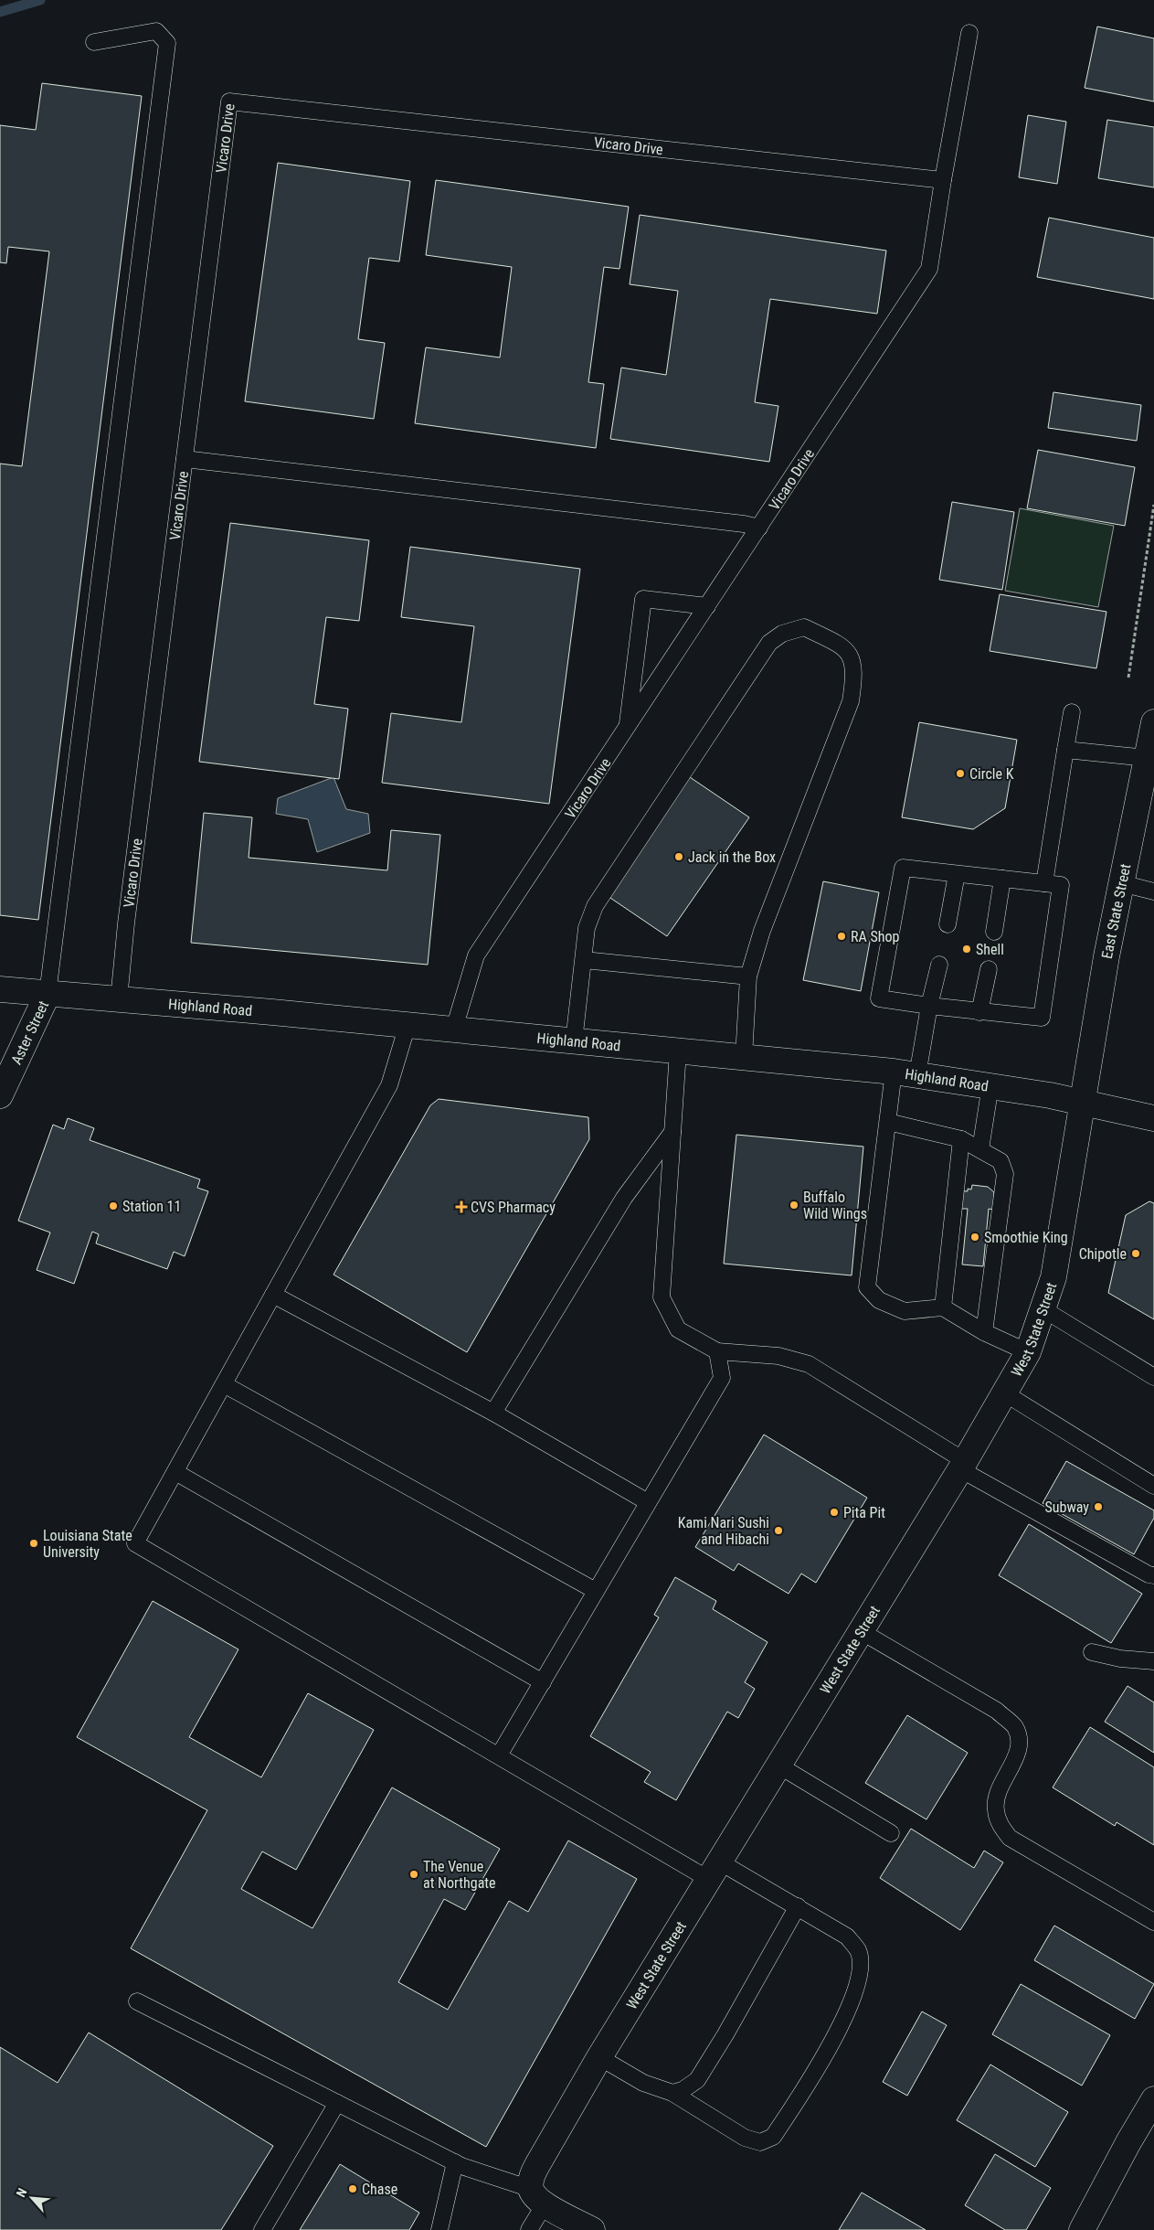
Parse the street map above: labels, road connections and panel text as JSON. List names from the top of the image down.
{
  "streets": {
    "street": [
      "East State Street",
      "Highland Road",
      "Aster Street",
      "West State Street"
    ],
    "lane": ["Vicaro Drive"]
  },
  "crossings": [
    ["Vicaro Drive", "Highland Road"],
    ["East State Street", "Highland Road"],
    ["East State Street", "West State Street"],
    ["Highland Road", "Aster Street"],
    ["Highland Road", "West State Street"]
  ],
  "places": {
    "other": [
      "Circle K",
      "Jack in the Box",
      "RA Shop",
      "Shell",
      "Buffalo Wild Wings",
      "Station 11",
      "Smoothie King",
      "Chipotle",
      "Subway",
      "Pita Pit",
      "Kami Nari Sushi and Hibachi",
      "Louisiana State University",
      "The Venue at Northgate",
      "Chase"
    ],
    "health": ["CVS Pharmacy"]
  },
  "north": "top left"
}
